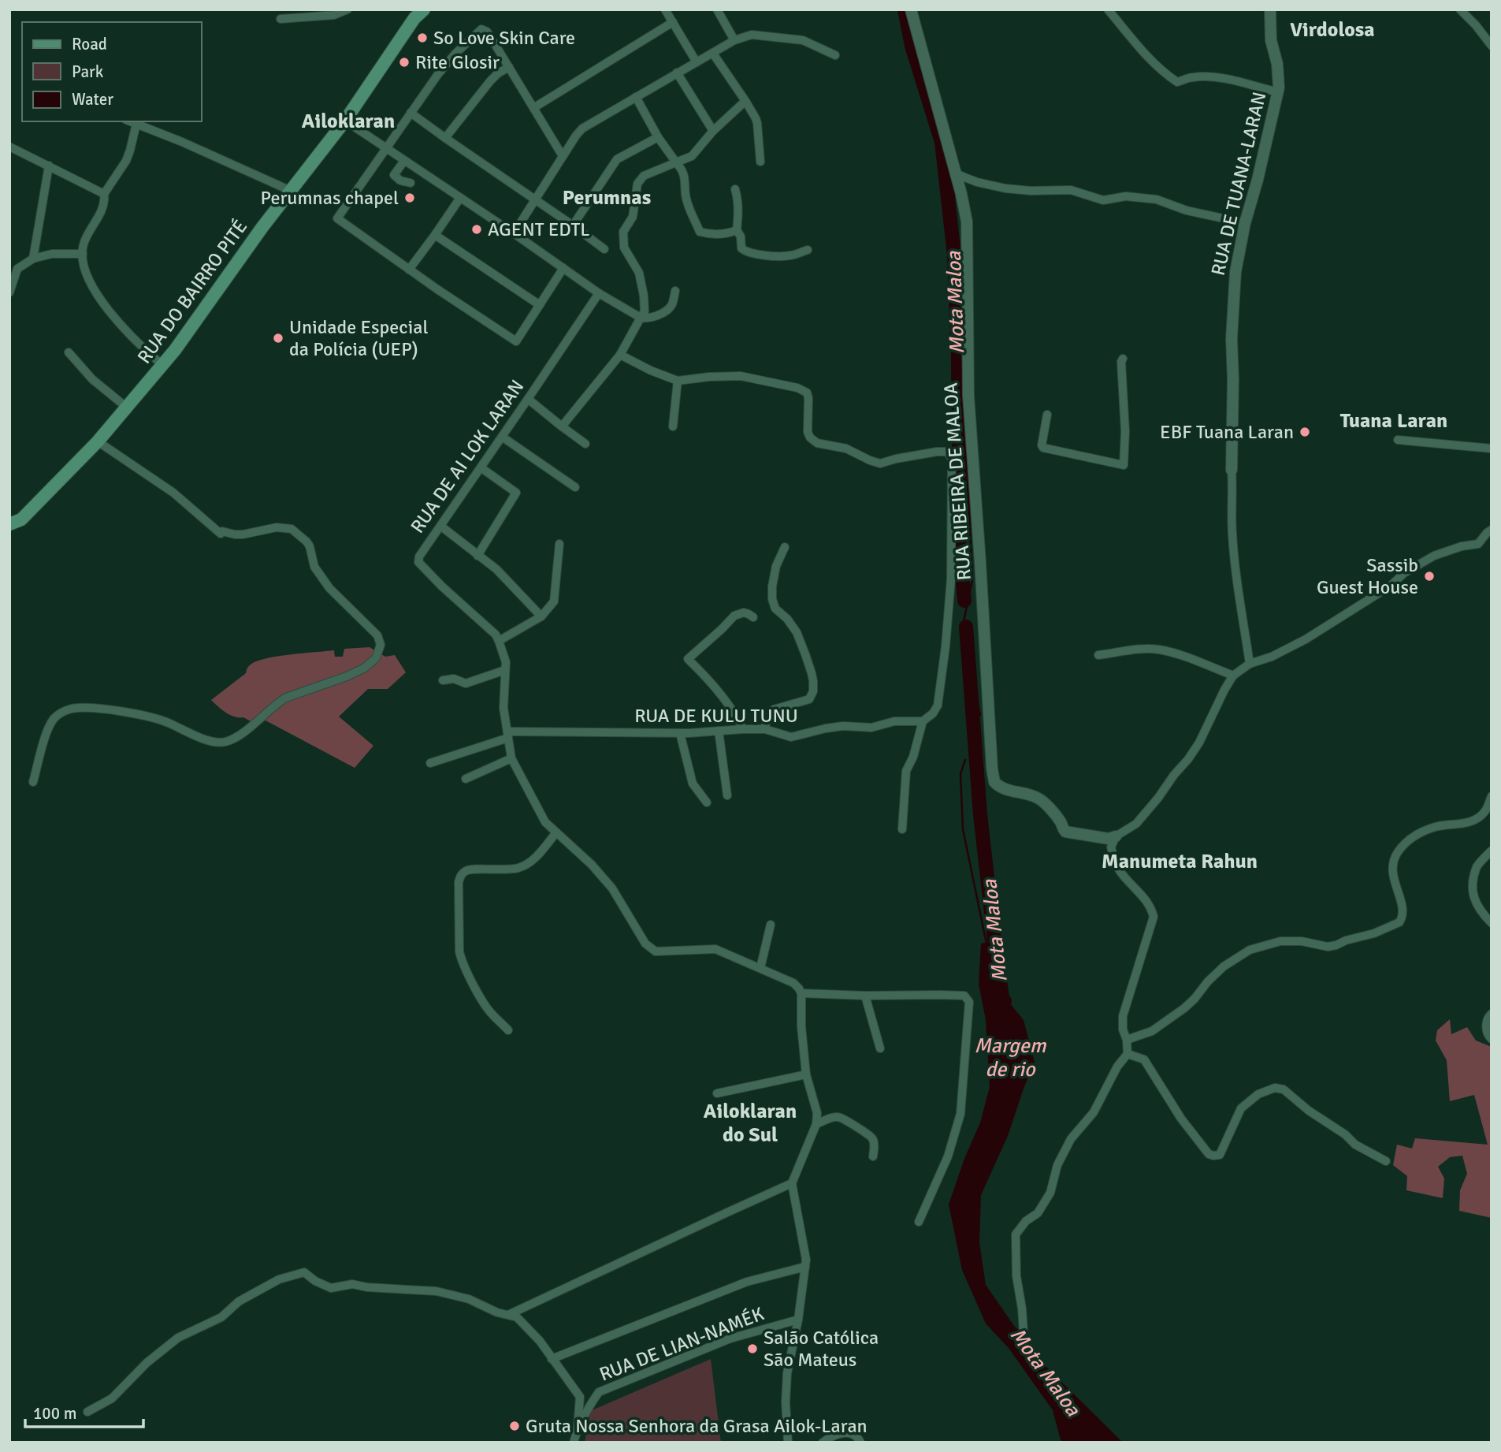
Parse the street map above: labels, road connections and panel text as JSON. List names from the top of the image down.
{
  "streets": {
    "main road": ["RUA DO BAIRRO PITÉ"],
    "street": [
      "RUA DE TUANA-LARAN",
      "RUA DE AI LOK LARAN",
      "RUA RIBEIRA DE MALOA",
      "RUA DE KULU TUNU",
      "RUA DE LIAN-NAMÉK"
    ]
  },
  "crossings": [
    ["RUA DE AI LOK LARAN", "RUA DE KULU TUNU"]
  ],
  "districts": [
    "Virdolosa",
    "Ailoklaran",
    "Perumnas",
    "Tuana Laran",
    "Manumeta Rahun",
    "Ailoklaran do Sul"
  ],
  "water": ["Mota Maloa", "Margem de rio"],
  "places": [
    "So Love Skin Care",
    "Rite Glosir",
    "Perumnas chapel",
    "AGENT EDTL",
    "Unidade Especial da Polícia (UEP)",
    "EBF Tuana Laran",
    "Sassib Guest House",
    "Salão Católica São Mateus",
    "Gruta Nossa Senhora da Grasa Ailok-Laran"
  ],
  "legend": ["Road", "Park", "Water"],
  "scale_bar": "100 m"
}
